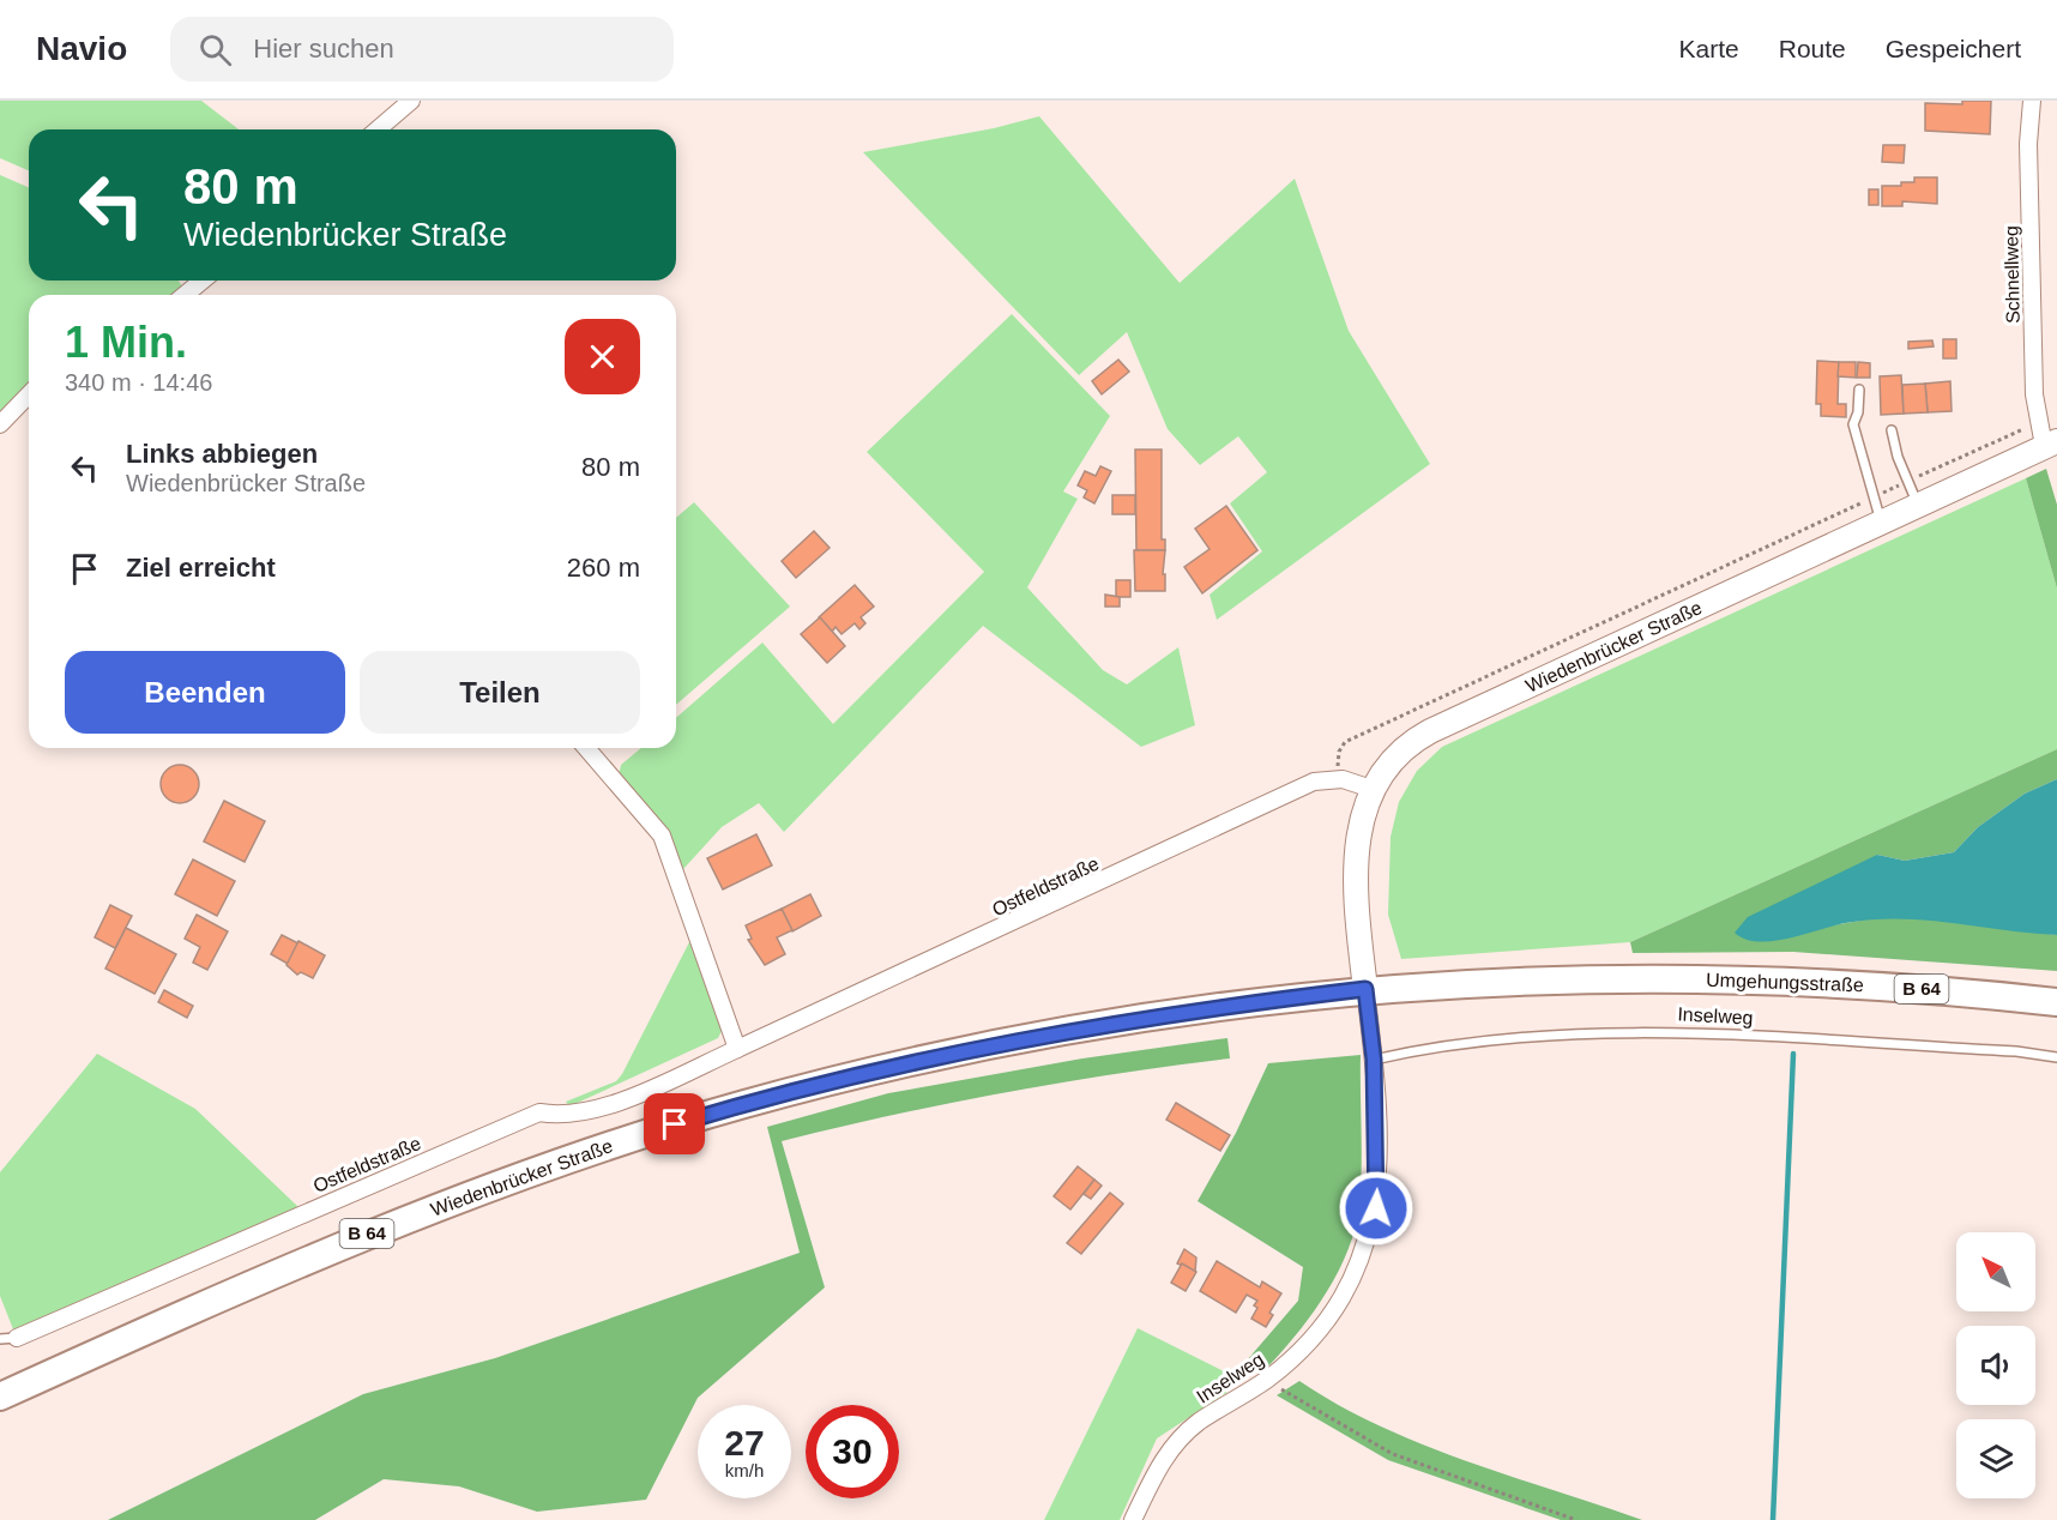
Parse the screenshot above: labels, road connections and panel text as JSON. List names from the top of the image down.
{
  "streets": {
    "main road": ["Wiedenbrücker Straße", "Umgehungsstraße", "B 64"],
    "street": ["Schnellweg", "Ostfeldstraße", "Inselweg"]
  },
  "crossings": [
    ["Schnellweg", "Wiedenbrücker Straße"],
    ["Wiedenbrücker Straße", "Umgehungsstraße"],
    ["Wiedenbrücker Straße", "Inselweg"]
  ],
  "north": "top left",
  "page": {
    "header": "Navio",
    "search": "Hier suchen",
    "nav": ["Karte", "Route", "Gespeichert"],
    "turn": ["80 m", "Wiedenbrücker Straße"],
    "heading": ["1 Min.", "340 m · 14:46"],
    "list": [
      {
        "name": "Links abbiegen",
        "note": "Wiedenbrücker Straße",
        "value": "80 m"
      },
      {
        "name": "Ziel erreicht",
        "value": "260 m"
      }
    ],
    "buttons": ["Beenden", "Teilen"],
    "speed": "27 km/h",
    "limit": "30"
  }
}
